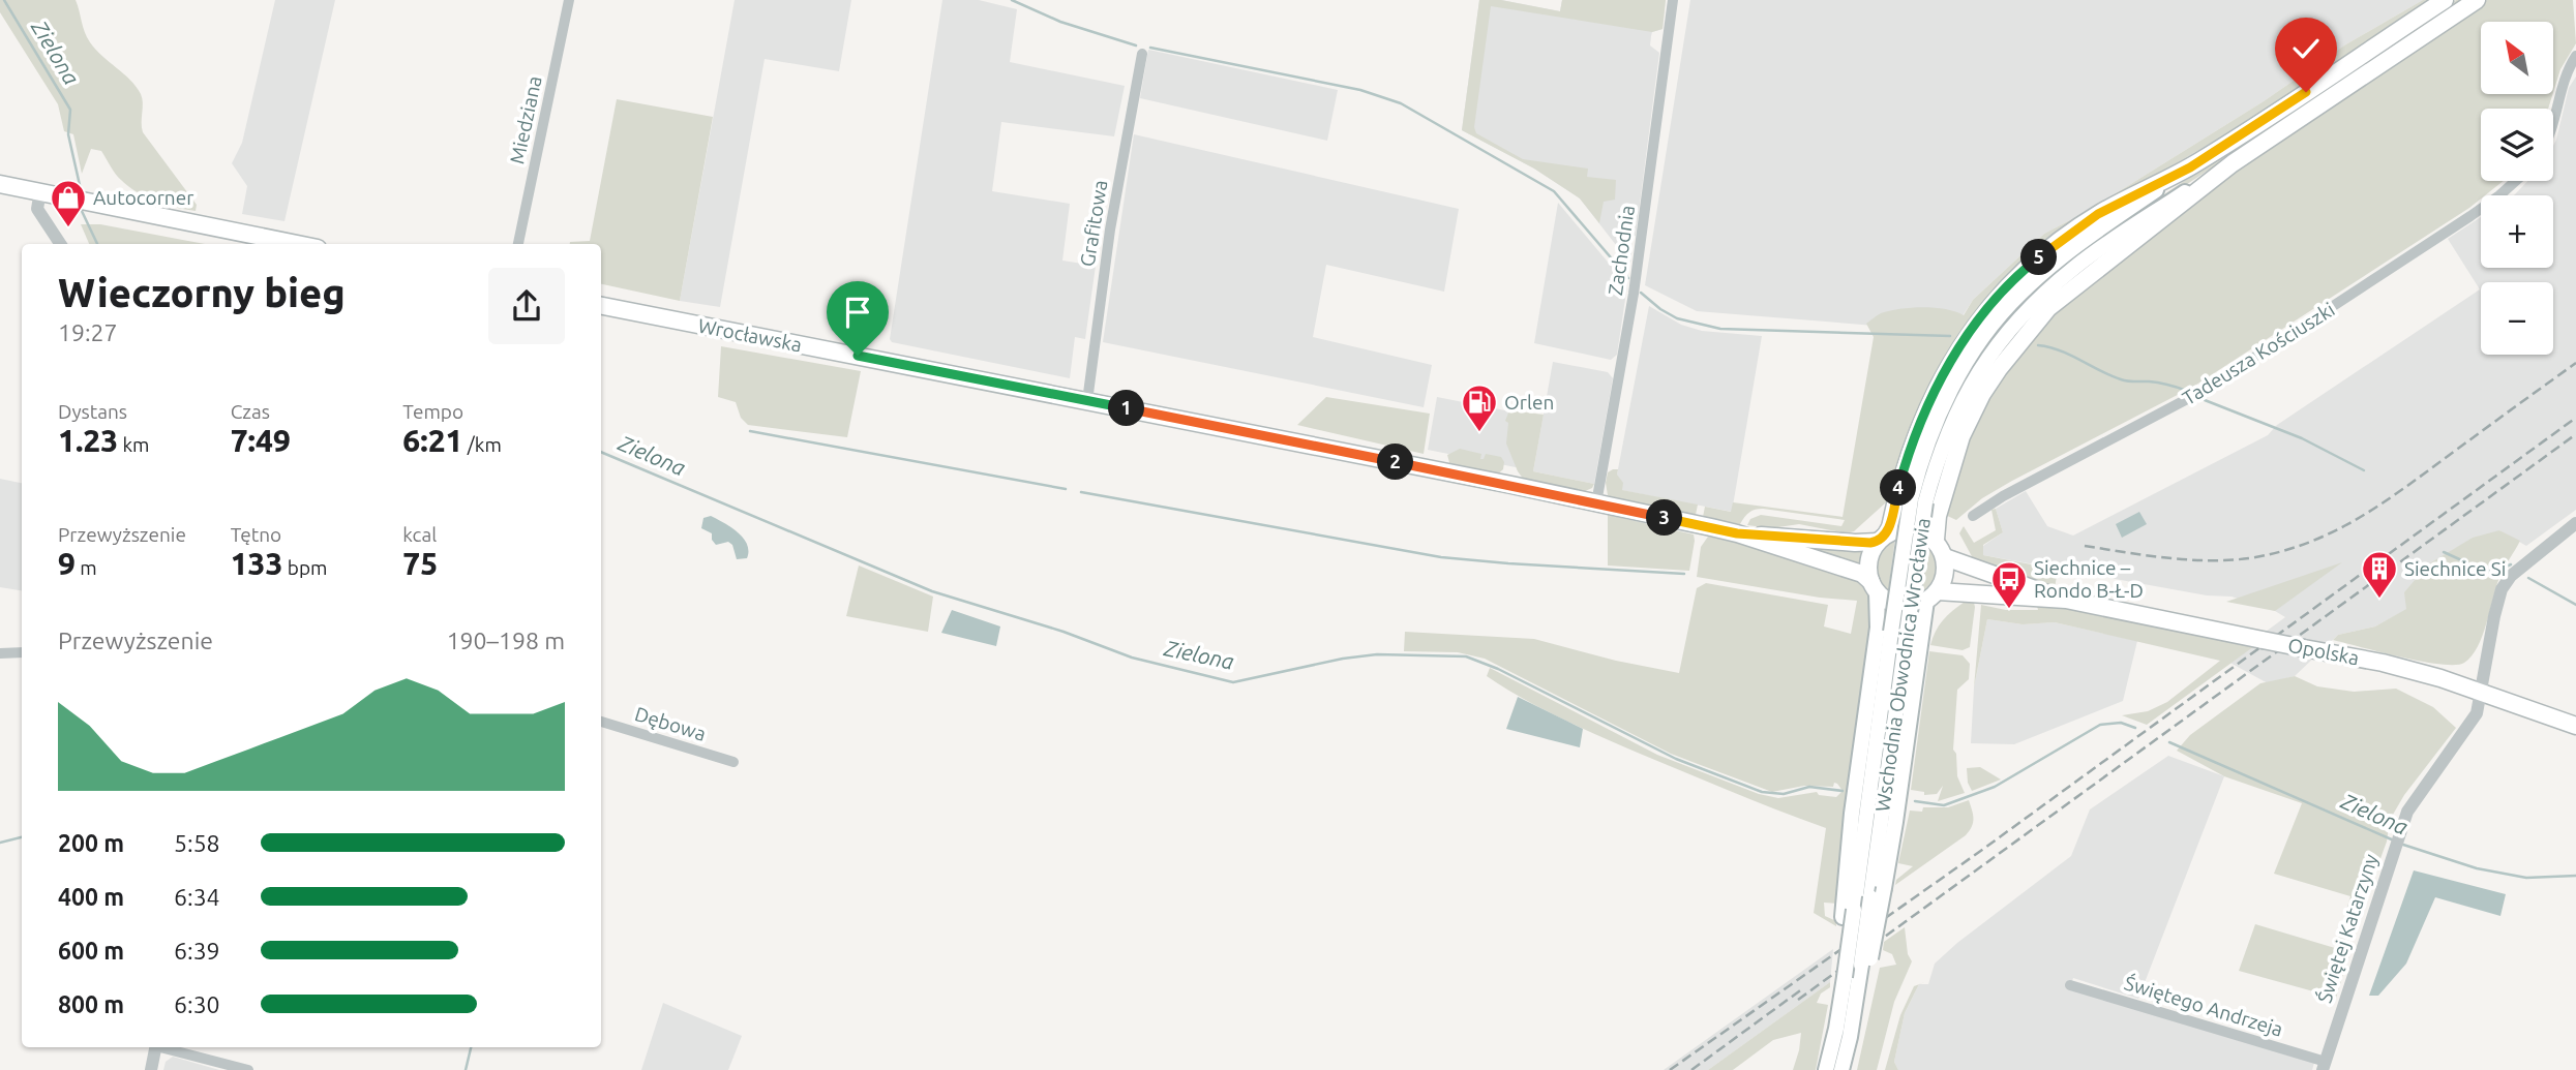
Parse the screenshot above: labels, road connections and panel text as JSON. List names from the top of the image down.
{
  "streets": {
    "main road": ["Wrocławska", "Opolska", "Wschodnia Obwodnica Wrocławia"],
    "street": [
      "Miedziana",
      "Grafitowa",
      "Zachodnia",
      "Tadeusza Kościuszki",
      "Dębowa",
      "Świętej Katarzyny",
      "Świętego Andrzeja"
    ]
  },
  "crossings": [
    ["Grafitowa", "Wrocławska"],
    ["Zachodnia", "Wrocławska"],
    ["Opolska", "Świętej Katarzyny"],
    ["Świętej Katarzyny", "Świętego Andrzeja"]
  ],
  "water": ["Zielona"],
  "places": {
    "shop": ["Autocorner"],
    "fuel station": ["Orlen"],
    "building": ["Siechnice Si"],
    "bus stop": ["Siechnice – Rondo B-Ł-D"]
  },
  "north": "top left",
  "page": {
    "map_buttons": ["+", "−"],
    "pins": [
      "5",
      "1",
      "2",
      "4",
      "3"
    ],
    "heading": ["Wieczorny bieg", "19:27"],
    "stats": [
      ["Dystans", "1.23 km"],
      ["Czas", "7:49"],
      ["Tempo", "6:21 /km"],
      ["Przewyższenie", "9 m"],
      ["Tętno", "133 bpm"],
      ["kcal", "75"]
    ],
    "chart": ["Przewyższenie", "190–198 m"],
    "list": [
      {
        "name": "200 m",
        "note": "5:58"
      },
      {
        "name": "400 m",
        "note": "6:34"
      },
      {
        "name": "600 m",
        "note": "6:39"
      },
      {
        "name": "800 m",
        "note": "6:30"
      }
    ]
  }
}
